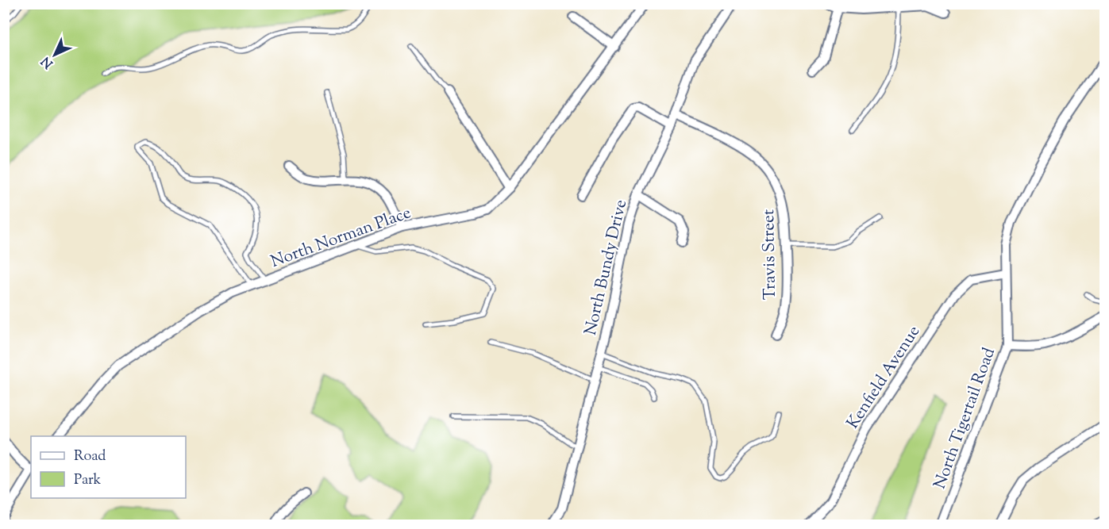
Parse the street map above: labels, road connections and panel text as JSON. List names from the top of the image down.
{
  "streets": {
    "street": [
      "North Norman Place",
      "Travis Street",
      "North Bundy Drive",
      "Kenfield Avenue",
      "North Tigertail Road"
    ]
  },
  "crossings": [
    ["Travis Street", "North Bundy Drive"],
    ["Kenfield Avenue", "North Tigertail Road"]
  ],
  "legend": ["Road", "Park"],
  "north": "bottom left"
}
